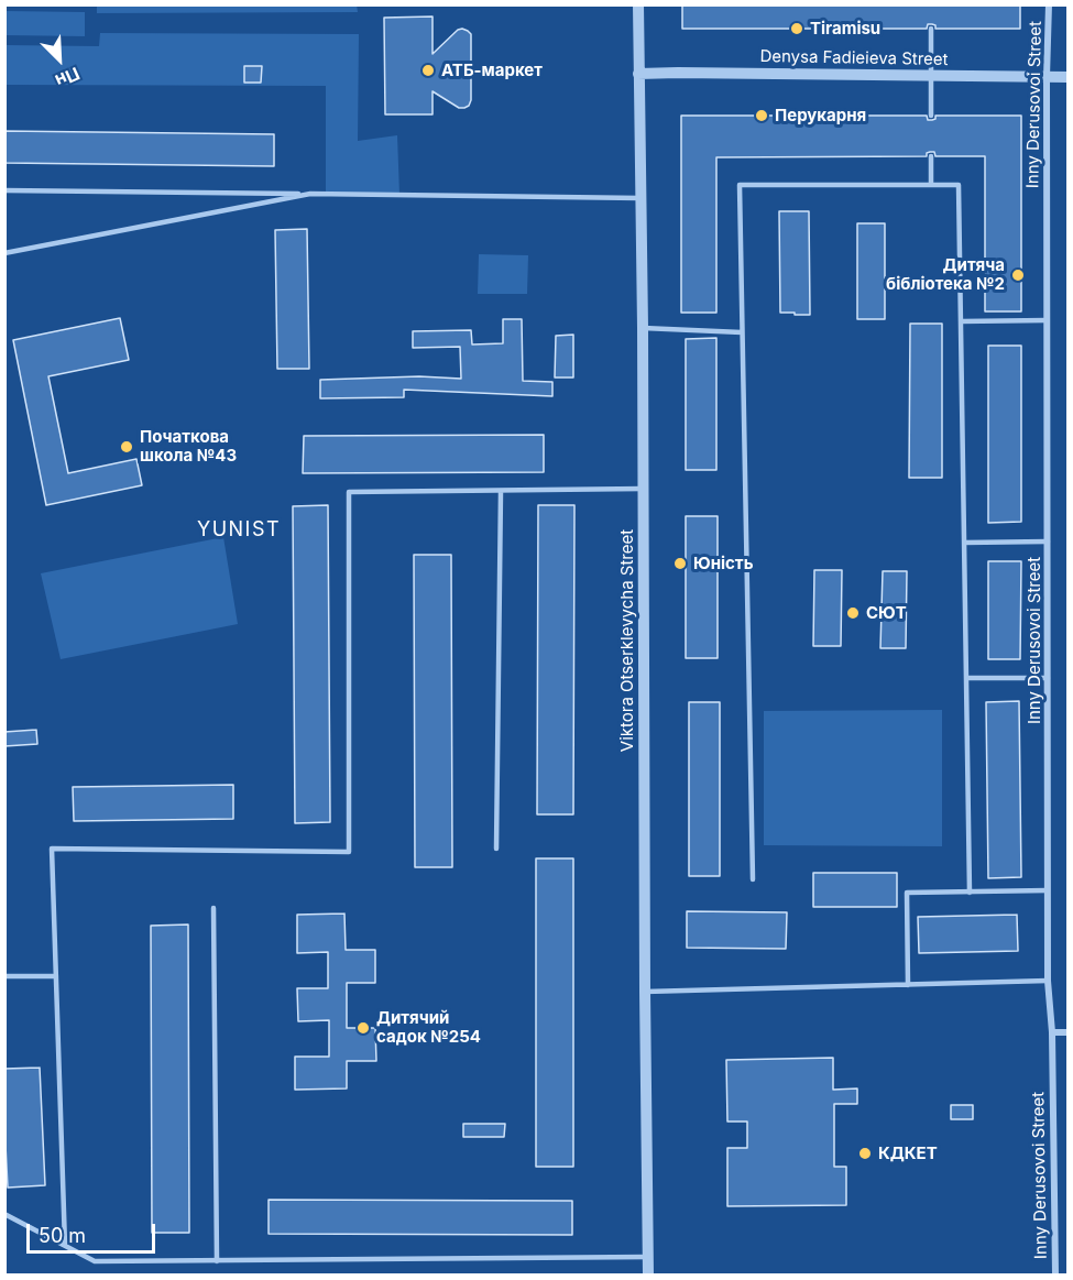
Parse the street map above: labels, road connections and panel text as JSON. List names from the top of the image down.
{
  "streets": {
    "street": ["Denysa Fadieieva Street", "Inny Derusovoi Street", "Viktora Otserklevycha Street"]
  },
  "crossings": [
    ["Denysa Fadieieva Street", "Inny Derusovoi Street"],
    ["Denysa Fadieieva Street", "Viktora Otserklevycha Street"]
  ],
  "districts": ["YUNIST"],
  "places": [
    "Tiramisu",
    "АТБ-маркет",
    "Перукарня",
    "Дитяча бібліотека №2",
    "Початкова школа №43",
    "Юність",
    "СЮТ",
    "Дитячий садок №254",
    "КДКЕТ"
  ],
  "scale_bar": "50 m",
  "north": "bottom right"
}
